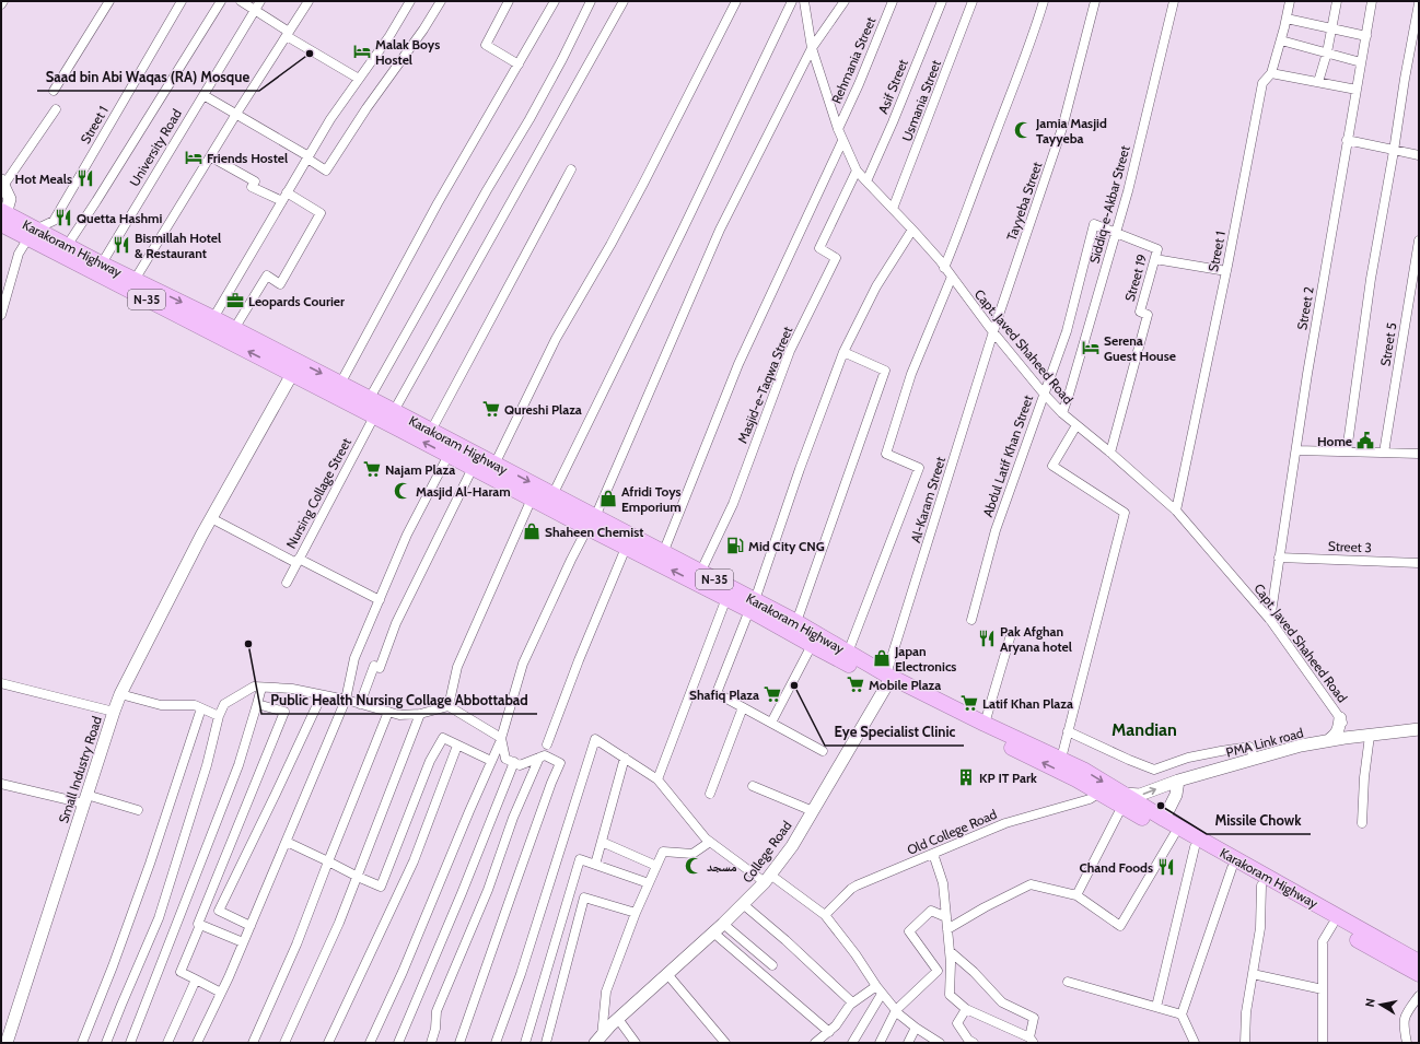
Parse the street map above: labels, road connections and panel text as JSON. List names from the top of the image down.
{
  "streets": {
    "highway": ["Karakoram Highway", "N-35"],
    "street": [
      "Rehmania Street",
      "Asif Street",
      "Usmania Street",
      "Street 1",
      "University Road",
      "Tayyeba Street",
      "Siddiq-e-Akbar Street",
      "Street 19",
      "Street 2",
      "Street 5",
      "Capt. Javed Shaheed Road",
      "Masjid-e-Taqwa Street",
      "Abdul Latif Khan Street",
      "Nursing Collage Street",
      "Al-Karam Street",
      "Street 3",
      "PMA Link road",
      "Small Industry Road",
      "Old College Road",
      "College Road"
    ]
  },
  "crossings": [
    ["Rehmania Street", "Capt. Javed Shaheed Road"],
    ["Asif Street", "Capt. Javed Shaheed Road"],
    ["Usmania Street", "Capt. Javed Shaheed Road"],
    ["Street 1", "Karakoram Highway"],
    ["Street 1", "Capt. Javed Shaheed Road"],
    ["University Road", "Karakoram Highway"],
    ["Tayyeba Street", "Capt. Javed Shaheed Road"],
    ["Tayyeba Street", "Al-Karam Street"],
    ["Siddiq-e-Akbar Street", "Street 19"],
    ["Siddiq-e-Akbar Street", "Capt. Javed Shaheed Road"],
    ["Siddiq-e-Akbar Street", "Abdul Latif Khan Street"],
    ["Karakoram Highway", "Masjid-e-Taqwa Street"],
    ["Karakoram Highway", "Nursing Collage Street"],
    ["Karakoram Highway", "Al-Karam Street"],
    ["Karakoram Highway", "PMA Link road"],
    ["Karakoram Highway", "Small Industry Road"],
    ["Karakoram Highway", "Old College Road"],
    ["Karakoram Highway", "College Road"],
    ["Street 19", "Capt. Javed Shaheed Road"],
    ["Street 19", "Abdul Latif Khan Street"],
    ["Street 2", "Capt. Javed Shaheed Road"],
    ["Street 2", "Street 3"],
    ["Capt. Javed Shaheed Road", "Masjid-e-Taqwa Street"],
    ["Capt. Javed Shaheed Road", "Abdul Latif Khan Street"],
    ["Capt. Javed Shaheed Road", "Al-Karam Street"],
    ["Al-Karam Street", "College Road"]
  ],
  "districts": ["Mandian"],
  "places": {
    "hotel": ["Malak Boys Hostel", "Friends Hostel", "Serena Guest House"],
    "other": [
      "Saad bin Abi Waqas (RA) Mosque",
      "Public Health Nursing Collage Abbottabad",
      "Eye Specialist Clinic",
      "Missile Chowk"
    ],
    "mosque": ["Jamia Masjid Tayyeba", "Masjid Al-Haram", "مسجد"],
    "restaurant": [
      "Hot Meals",
      "Quetta Hashmi",
      "Bismillah Hotel & Restaurant",
      "Pak Afghan Aryana hotel",
      "Chand Foods"
    ],
    "office": ["Leopards Courier"],
    "supermarket": [
      "Qureshi Plaza",
      "Najam Plaza",
      "Mobile Plaza",
      "Shafiq Plaza",
      "Latif Khan Plaza"
    ],
    "public building": ["Home"],
    "shop": ["Afridi Toys Emporium", "Shaheen Chemist", "Japan Electronics"],
    "fuel station": ["Mid City CNG"],
    "building": ["KP IT Park"]
  },
  "north": "left"
}
